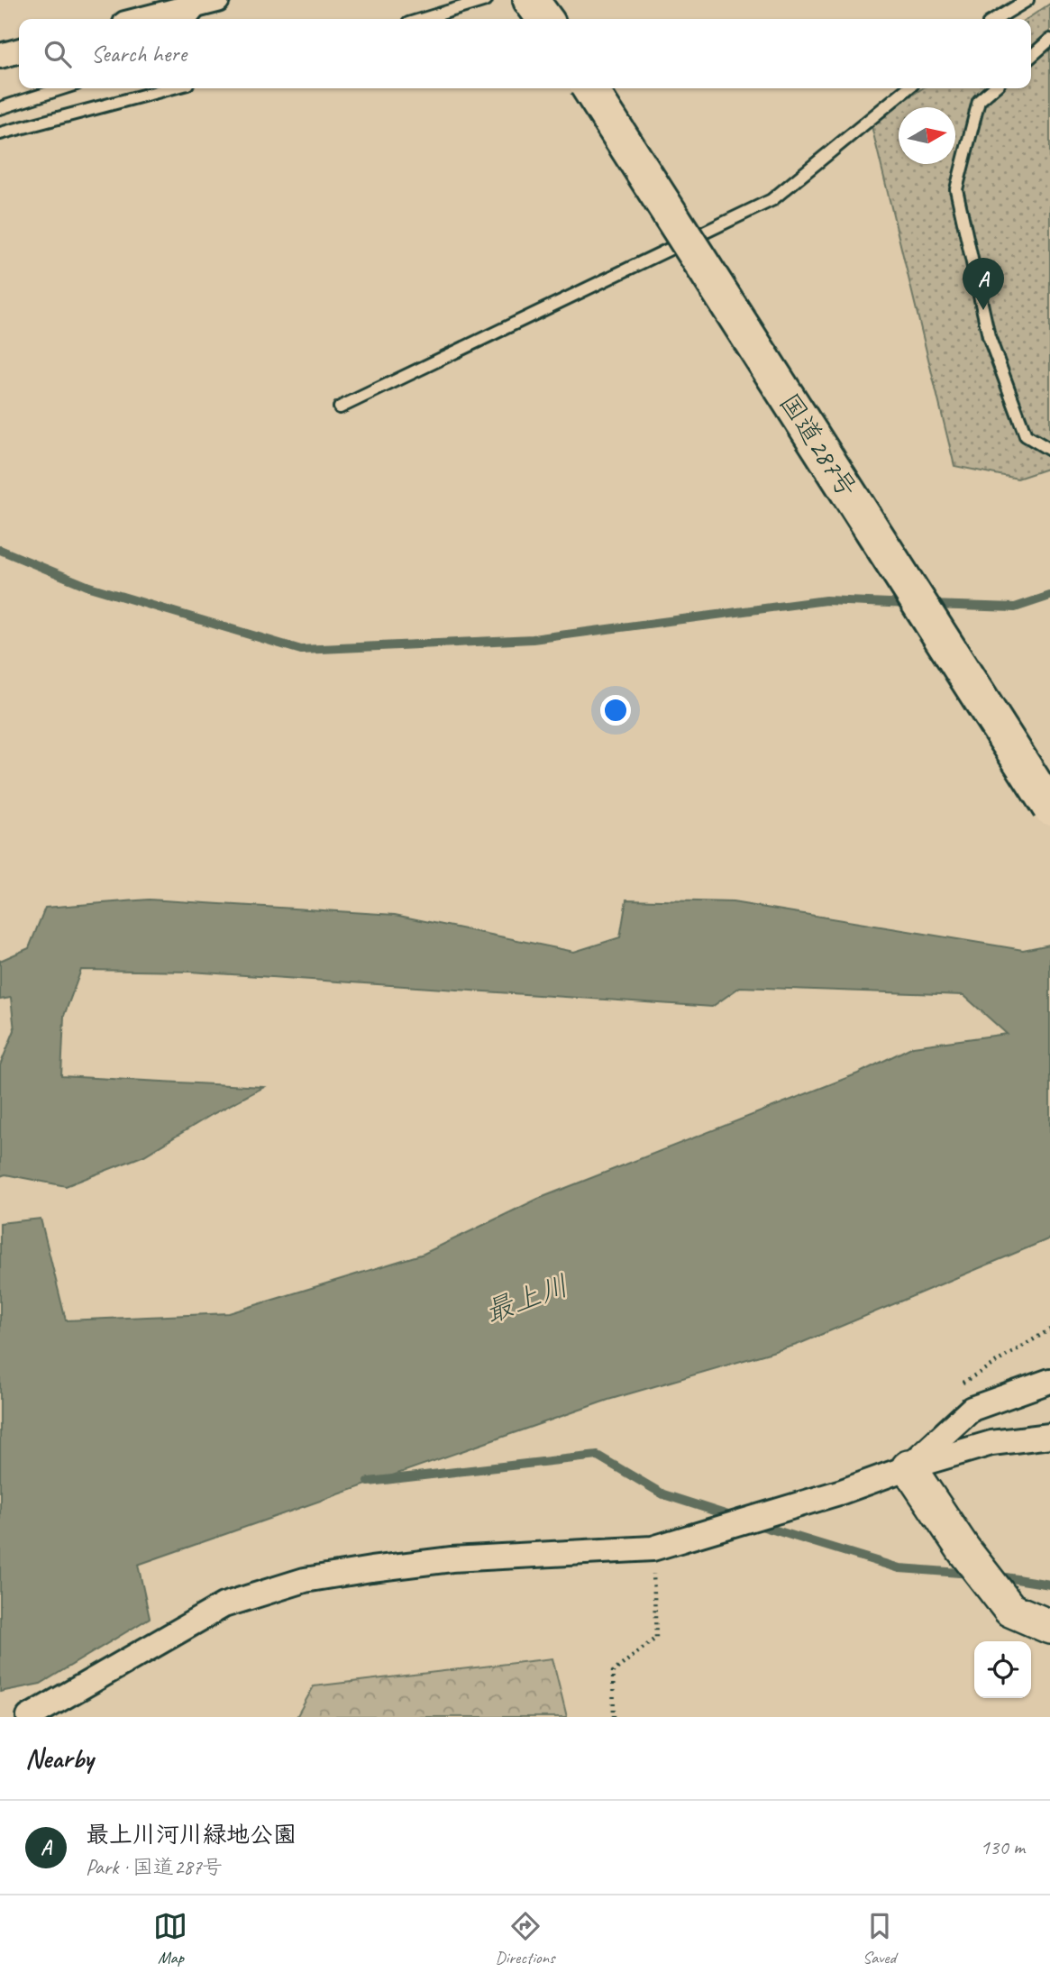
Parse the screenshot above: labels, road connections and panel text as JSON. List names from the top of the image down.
{
  "streets": {
    "highway": ["国道287号"]
  },
  "water": ["最上川"],
  "north": "right",
  "page": {
    "search": "Search here",
    "pins": "A",
    "heading": "Nearby",
    "list": [
      {
        "mark": "A",
        "name": "最上川河川緑地公園",
        "note": "Park · 国道287号",
        "value": "130 m"
      }
    ],
    "nav": ["Map", "Directions", "Saved"]
  }
}
